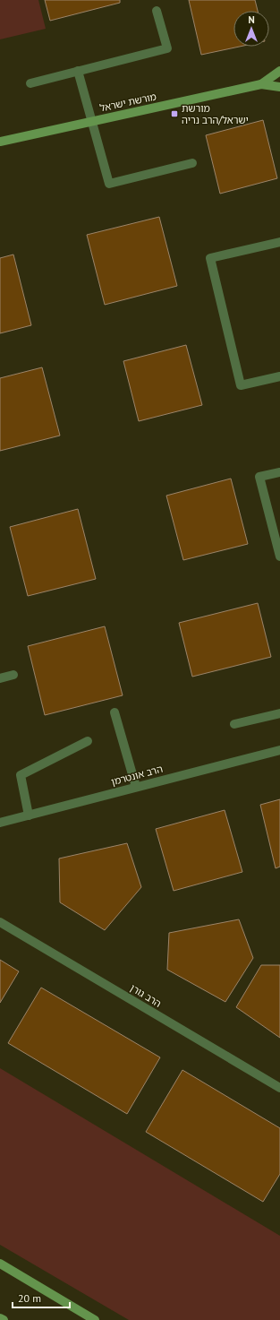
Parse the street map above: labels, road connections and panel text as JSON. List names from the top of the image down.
{
  "streets": {
    "street": ["מורשת ישראל", "הרב אונטרמן", "הרב גורן"]
  },
  "places": {
    "transit": ["מורשת ישראל/הרב נריה"]
  },
  "scale_bar": "20 m",
  "north": "top"
}
